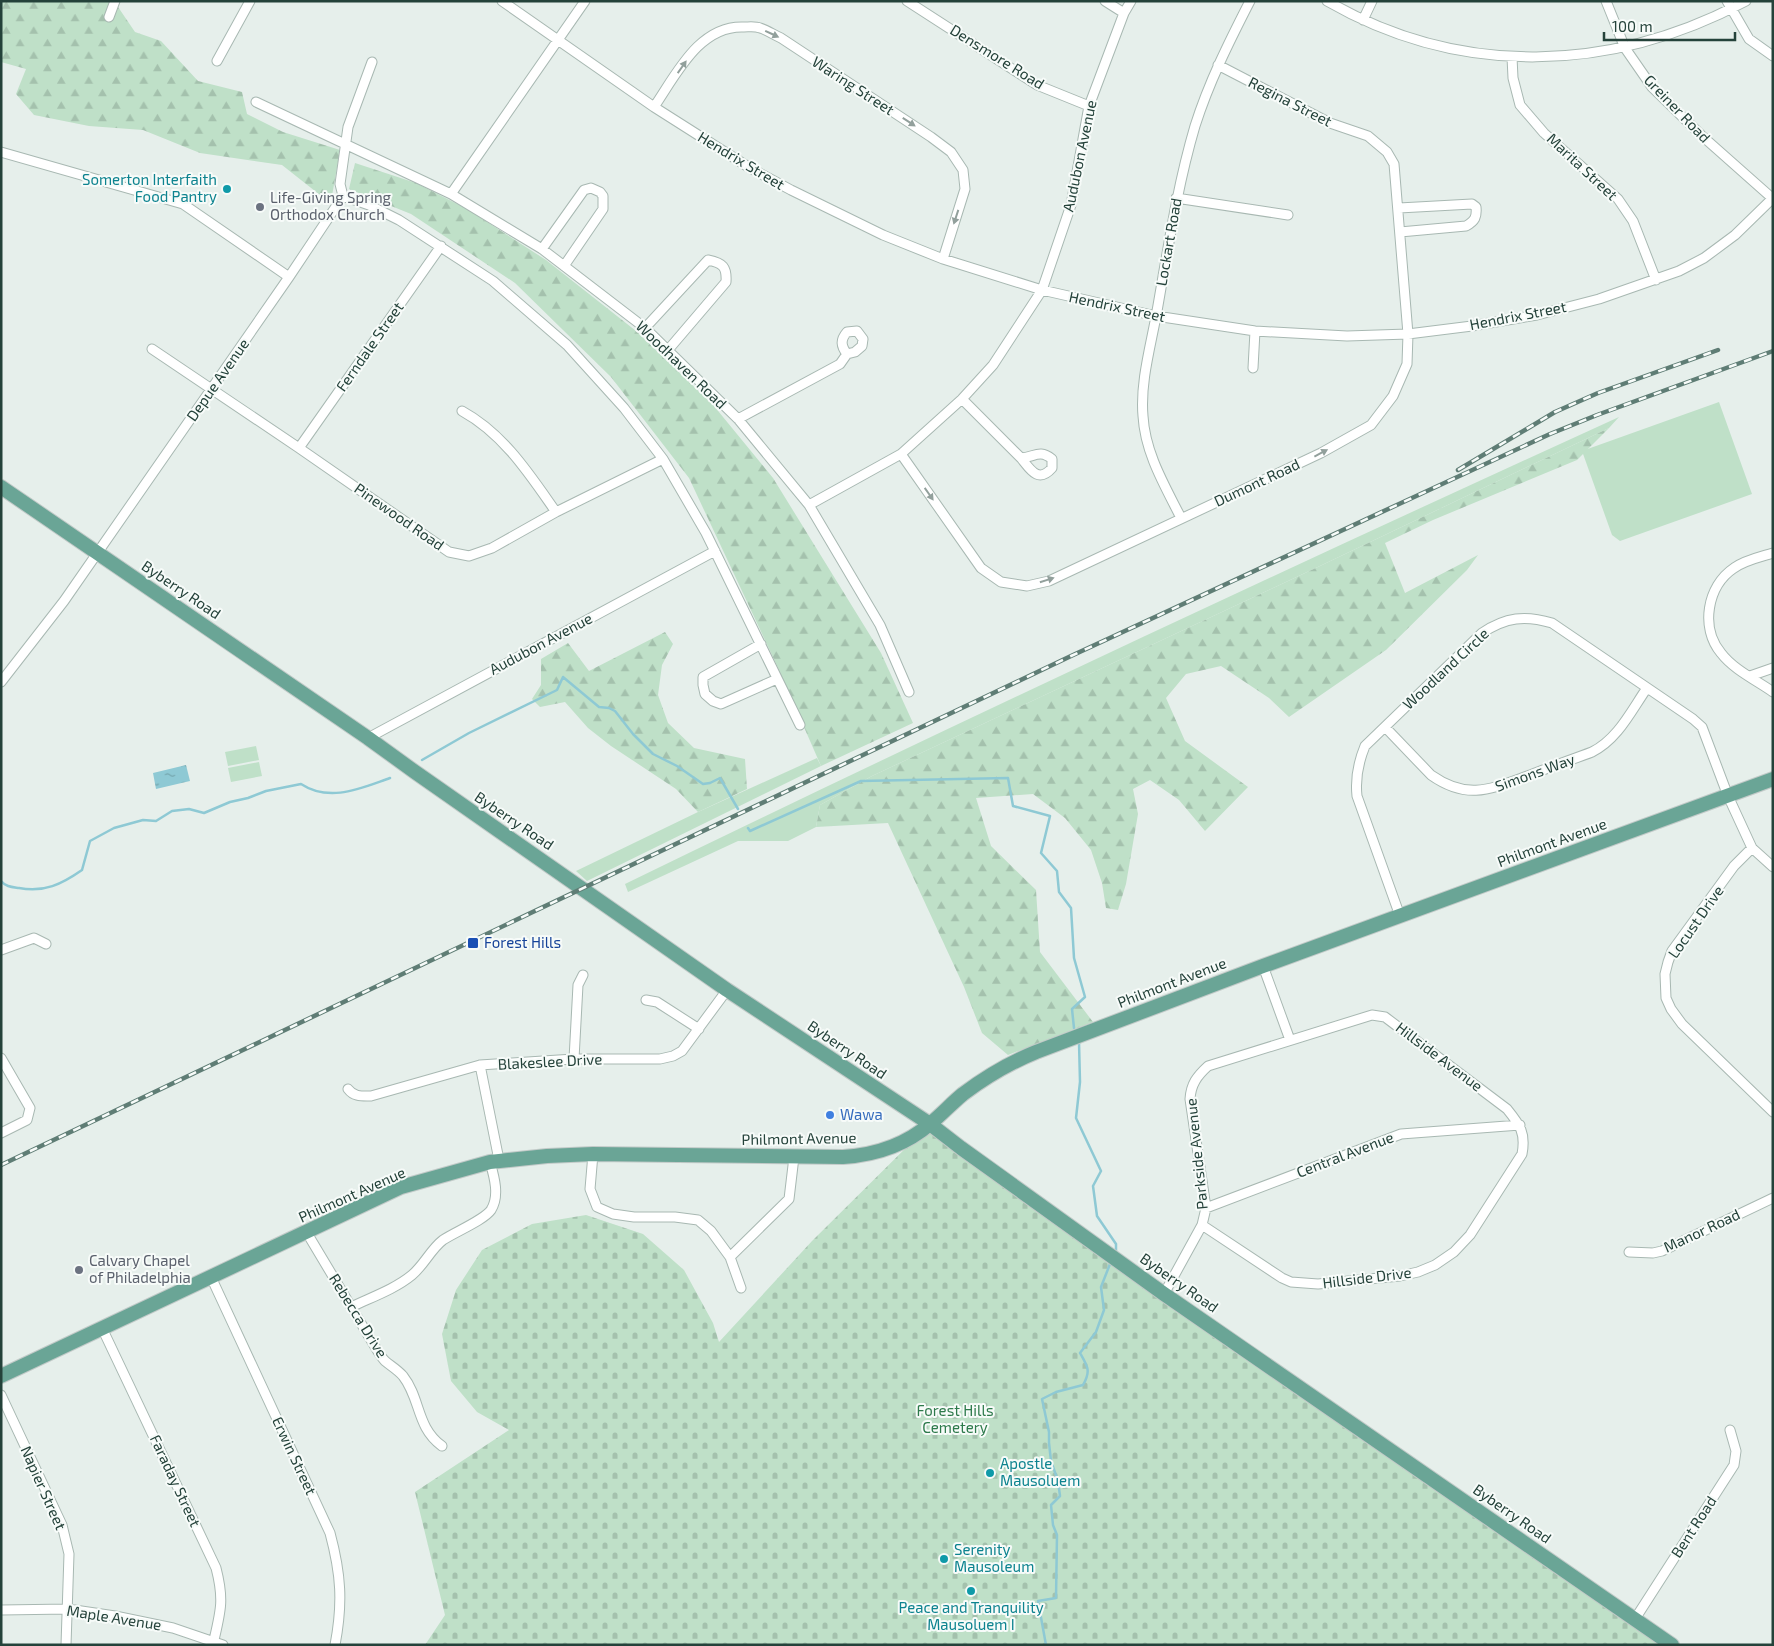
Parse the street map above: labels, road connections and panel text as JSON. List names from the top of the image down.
{
  "streets": {
    "main road": ["Byberry Road", "Philmont Avenue"],
    "street": [
      "Densmore Road",
      "Waring Street",
      "Regina Street",
      "Greiner Road",
      "Audubon Avenue",
      "Hendrix Street",
      "Marita Street",
      "Lockart Road",
      "Ferndale Street",
      "Woodhaven Road",
      "Depue Avenue",
      "Dumont Road",
      "Pinewood Road",
      "Woodland Circle",
      "Simons Way",
      "Locust Drive",
      "Hillside Avenue",
      "Blakeslee Drive",
      "Parkside Avenue",
      "Central Avenue",
      "Manor Road",
      "Hillside Drive",
      "Rebecca Drive",
      "Erwin Street",
      "Faraday Street",
      "Napier Street",
      "Bent Road",
      "Maple Avenue"
    ]
  },
  "crossings": [
    ["Densmore Road", "Audubon Avenue"],
    ["Waring Street", "Hendrix Street"],
    ["Regina Street", "Lockart Road"],
    ["Regina Street", "Dumont Road"],
    ["Greiner Road", "Hendrix Street"],
    ["Audubon Avenue", "Hendrix Street"],
    ["Audubon Avenue", "Woodhaven Road"],
    ["Audubon Avenue", "Dumont Road"],
    ["Audubon Avenue", "Byberry Road"],
    ["Hendrix Street", "Marita Street"],
    ["Hendrix Street", "Lockart Road"],
    ["Hendrix Street", "Dumont Road"],
    ["Lockart Road", "Dumont Road"],
    ["Ferndale Street", "Pinewood Road"],
    ["Depue Avenue", "Pinewood Road"],
    ["Depue Avenue", "Byberry Road"],
    ["Byberry Road", "Philmont Avenue"],
    ["Byberry Road", "Blakeslee Drive"],
    ["Byberry Road", "Parkside Avenue"],
    ["Byberry Road", "Bent Road"],
    ["Woodland Circle", "Simons Way"],
    ["Woodland Circle", "Philmont Avenue"],
    ["Woodland Circle", "Locust Drive"],
    ["Philmont Avenue", "Rebecca Drive"],
    ["Philmont Avenue", "Erwin Street"],
    ["Philmont Avenue", "Faraday Street"],
    ["Hillside Avenue", "Parkside Avenue"],
    ["Hillside Avenue", "Central Avenue"],
    ["Hillside Avenue", "Hillside Drive"],
    ["Parkside Avenue", "Central Avenue"],
    ["Parkside Avenue", "Hillside Drive"],
    ["Central Avenue", "Hillside Drive"],
    ["Faraday Street", "Maple Avenue"],
    ["Napier Street", "Maple Avenue"]
  ],
  "parks": ["Forest Hills Cemetery"],
  "places": {
    "other": [
      "Somerton Interfaith Food Pantry",
      "Life-Giving Spring Orthodox Church",
      "Wawa",
      "Calvary Chapel of Philadelphia",
      "Apostle Mausoluem",
      "Serenity Mausoleum",
      "Peace and Tranquility Mausoluem I"
    ],
    "transit": ["Forest Hills"]
  },
  "scale_bar": "100 m"
}
